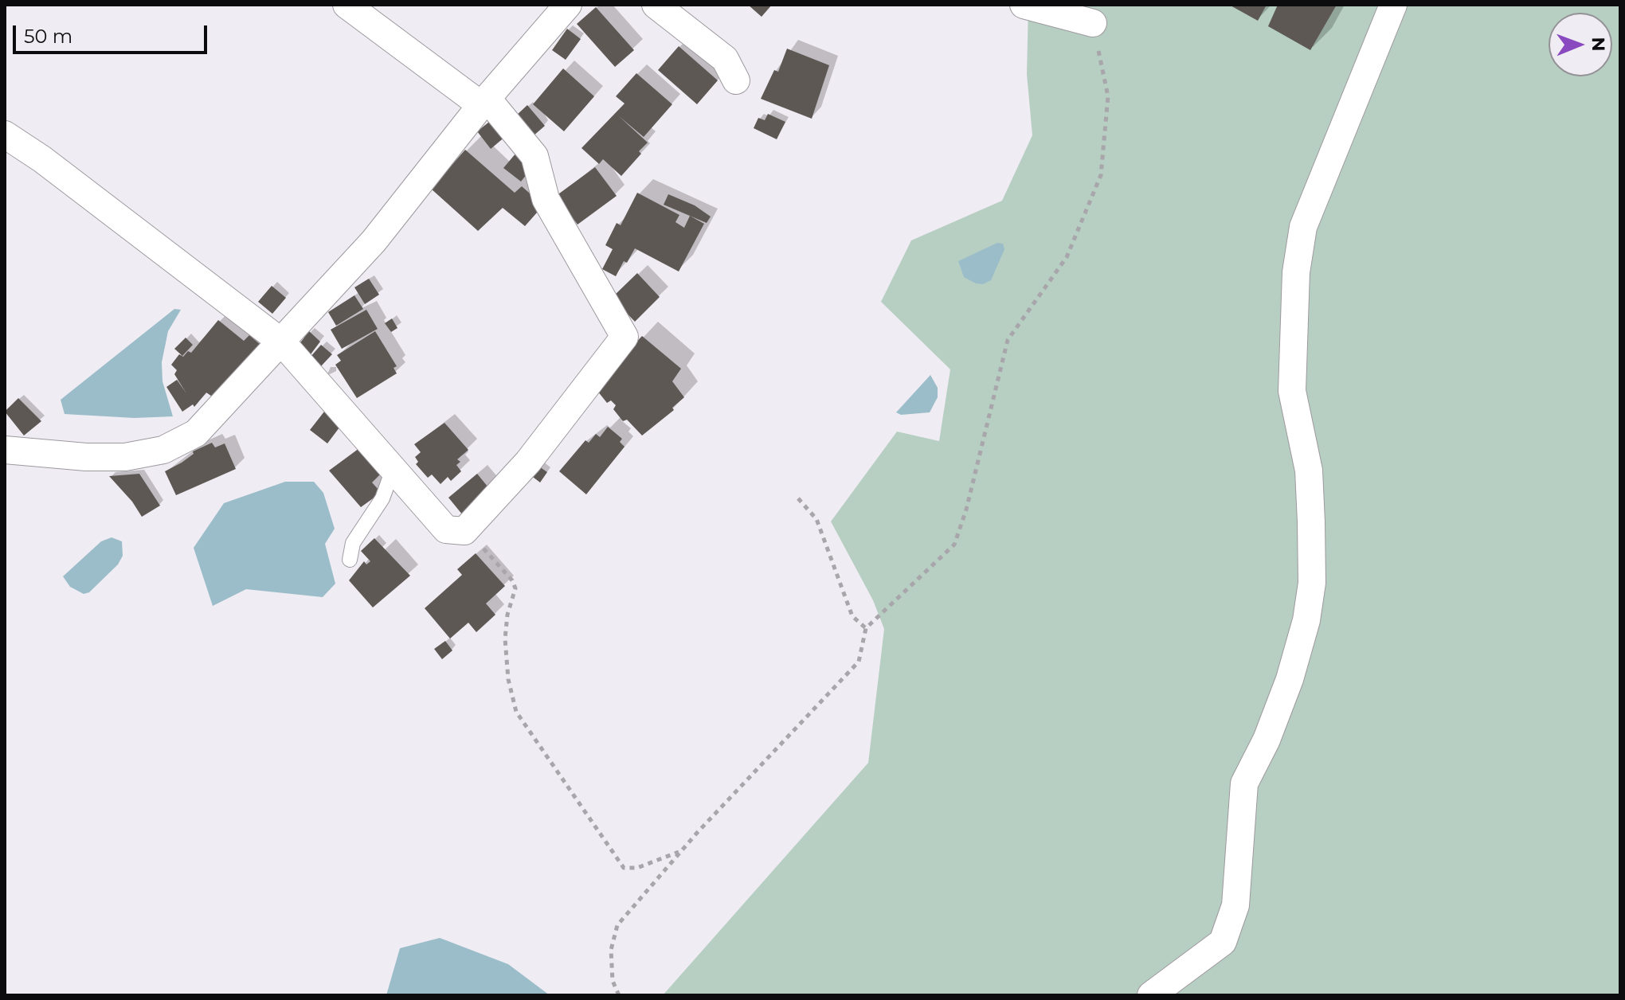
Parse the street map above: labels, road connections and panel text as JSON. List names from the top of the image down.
{
  "scale_bar": "50 m",
  "north": "right"
}
